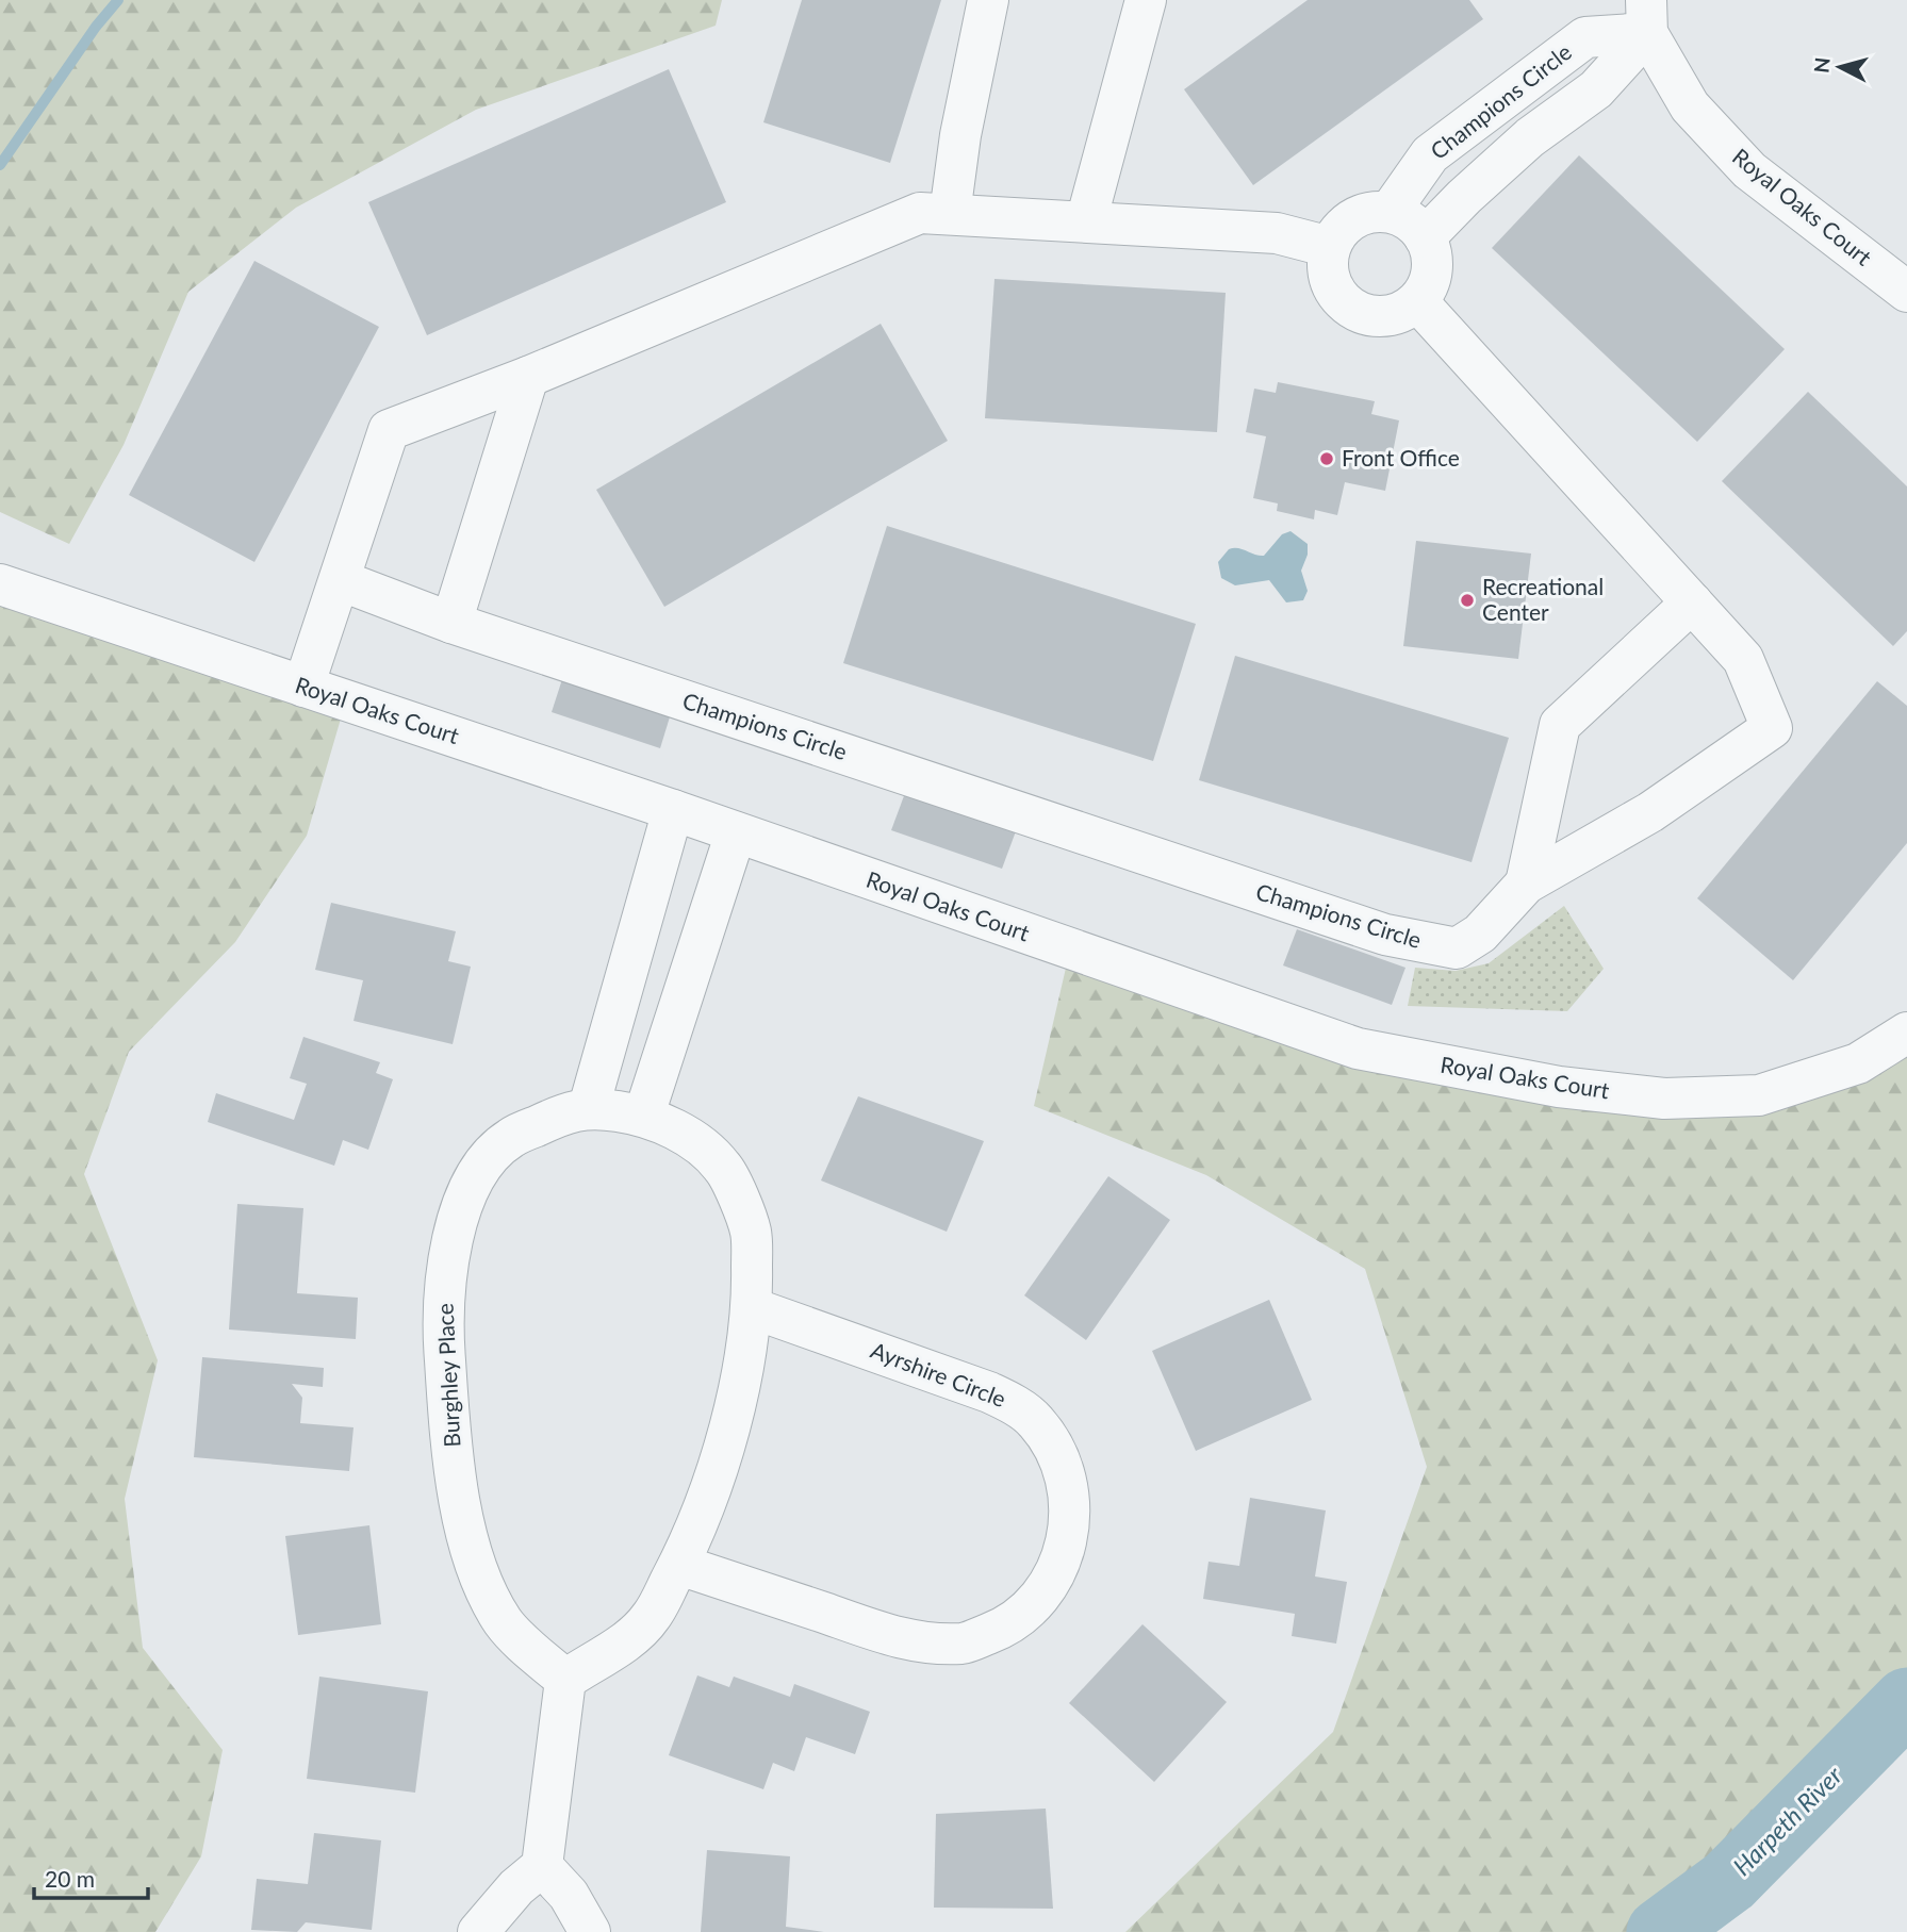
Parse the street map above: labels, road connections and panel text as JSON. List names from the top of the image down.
{
  "streets": {
    "street": [
      "Champions Circle",
      "Royal Oaks Court",
      "Burghley Place",
      "Ayrshire Circle"
    ]
  },
  "crossings": [
    ["Champions Circle", "Royal Oaks Court"],
    ["Burghley Place", "Ayrshire Circle"]
  ],
  "water": ["Harpeth River"],
  "places": ["Front Office", "Recreational Center"],
  "scale_bar": "20 m",
  "north": "left"
}
